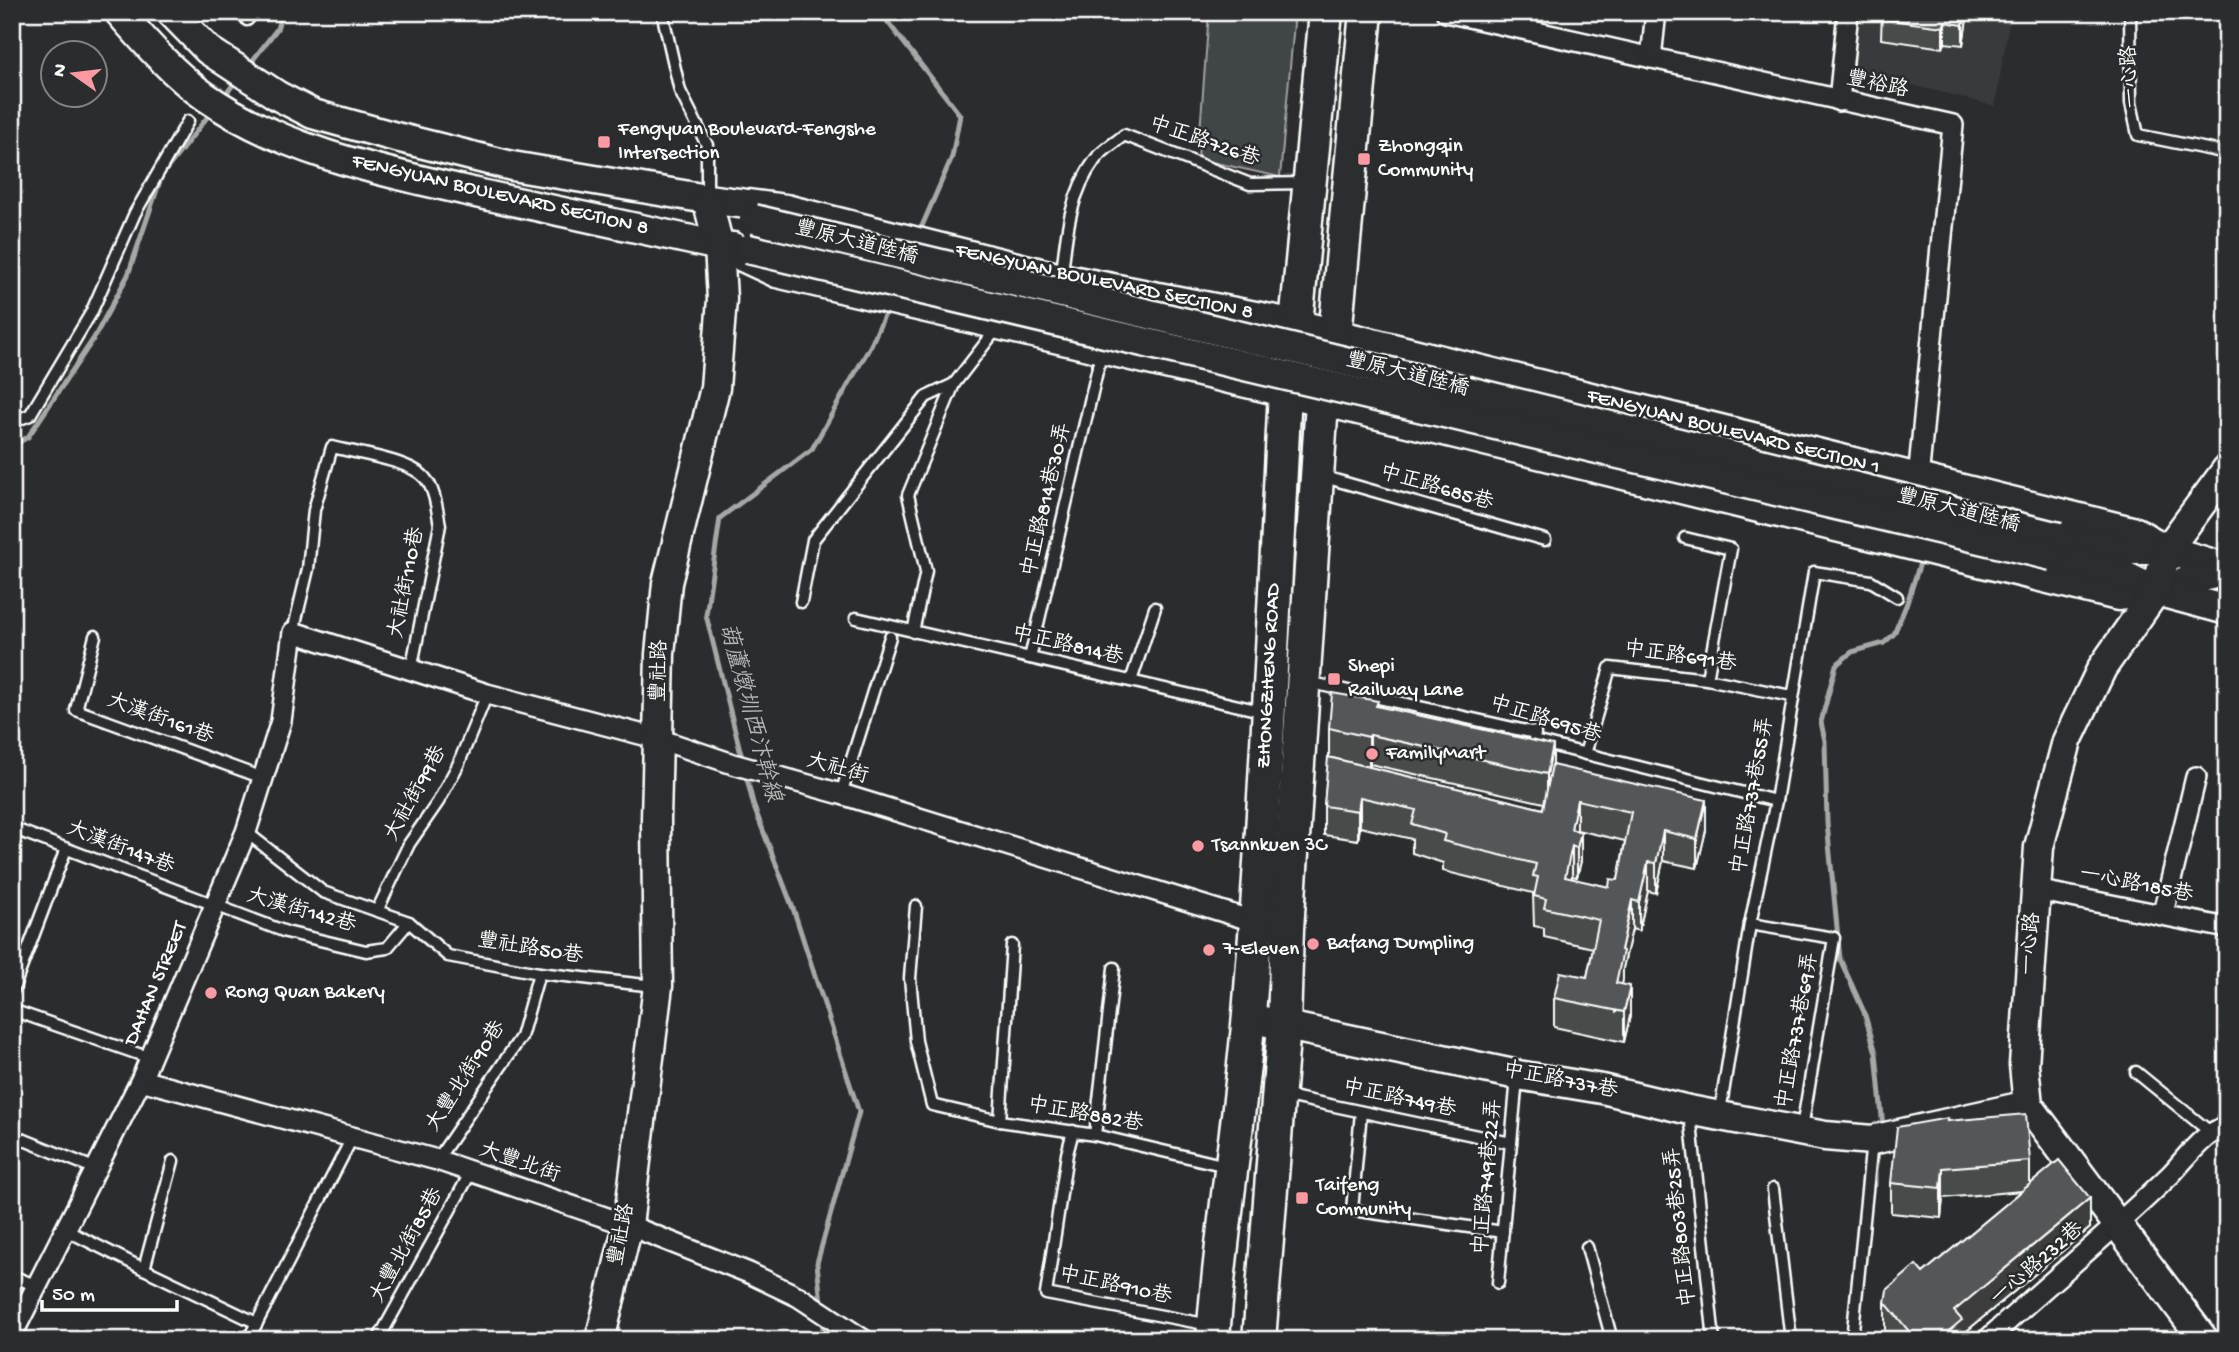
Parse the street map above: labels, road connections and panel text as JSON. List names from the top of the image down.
{
  "streets": {
    "main road": ["ZHONGZHENG ROAD"],
    "street": [
      "一心路",
      "豐裕路",
      "FENGYUAN BOULEVARD SECTION 8",
      "豐原大道陸橋",
      "FENGYUAN BOULEVARD SECTION 1",
      "豐社路",
      "大社街",
      "一心路185巷",
      "DAHAN STREET",
      "中正路737巷",
      "大豐北街",
      "一心路232巷"
    ],
    "lane": [
      "中正路726巷",
      "中正路685巷",
      "中正路814巷30弄",
      "大社街110巷",
      "中正路814巷",
      "中正路691巷",
      "大漢街161巷",
      "中正路695巷",
      "大社街99巷",
      "中正路737巷55弄",
      "大漢街147巷",
      "大漢街142巷",
      "豐社路50巷",
      "中正路737巷69弄",
      "大豐北街90巷",
      "中正路749巷",
      "中正路882巷",
      "中正路749巷22弄",
      "中正路803巷25弄",
      "大豐北街85巷",
      "中正路910巷"
    ]
  },
  "crossings": [
    ["一心路", "FENGYUAN BOULEVARD SECTION 1"],
    ["一心路", "一心路185巷"],
    ["一心路", "中正路737巷"],
    ["豐裕路", "FENGYUAN BOULEVARD SECTION 1"],
    ["中正路726巷", "FENGYUAN BOULEVARD SECTION 8"],
    ["中正路726巷", "ZHONGZHENG ROAD"],
    ["FENGYUAN BOULEVARD SECTION 8", "豐原大道陸橋"],
    ["FENGYUAN BOULEVARD SECTION 8", "FENGYUAN BOULEVARD SECTION 1"],
    ["FENGYUAN BOULEVARD SECTION 8", "中正路814巷30弄"],
    ["FENGYUAN BOULEVARD SECTION 8", "豐社路"],
    ["FENGYUAN BOULEVARD SECTION 8", "ZHONGZHENG ROAD"],
    ["豐原大道陸橋", "FENGYUAN BOULEVARD SECTION 1"],
    ["FENGYUAN BOULEVARD SECTION 1", "ZHONGZHENG ROAD"],
    ["中正路685巷", "ZHONGZHENG ROAD"],
    ["中正路814巷30弄", "中正路814巷"],
    ["大社街110巷", "大社街"],
    ["大社街110巷", "DAHAN STREET"],
    ["中正路814巷", "ZHONGZHENG ROAD"],
    ["中正路691巷", "中正路695巷"],
    ["中正路691巷", "中正路737巷55弄"],
    ["豐社路", "大社街"],
    ["豐社路", "豐社路50巷"],
    ["豐社路", "大豐北街"],
    ["ZHONGZHENG ROAD", "中正路695巷"],
    ["ZHONGZHENG ROAD", "大社街"],
    ["ZHONGZHENG ROAD", "中正路737巷"],
    ["ZHONGZHENG ROAD", "中正路749巷"],
    ["ZHONGZHENG ROAD", "中正路882巷"],
    ["ZHONGZHENG ROAD", "中正路910巷"],
    ["大漢街161巷", "DAHAN STREET"],
    ["中正路695巷", "中正路737巷55弄"],
    ["大社街", "大社街99巷"],
    ["大社街", "DAHAN STREET"],
    ["中正路737巷55弄", "中正路737巷69弄"],
    ["中正路737巷55弄", "中正路737巷"],
    ["大漢街147巷", "大漢街142巷"],
    ["大漢街147巷", "DAHAN STREET"],
    ["大漢街142巷", "豐社路50巷"],
    ["大漢街142巷", "DAHAN STREET"],
    ["豐社路50巷", "大豐北街90巷"],
    ["DAHAN STREET", "大豐北街"],
    ["中正路737巷69弄", "中正路737巷"],
    ["大豐北街90巷", "大豐北街"],
    ["中正路737巷", "中正路749巷22弄"],
    ["中正路737巷", "中正路803巷25弄"],
    ["中正路749巷", "中正路749巷22弄"],
    ["中正路882巷", "中正路910巷"],
    ["大豐北街", "大豐北街85巷"]
  ],
  "water": ["葫蘆燉圳西汴幹線"],
  "places": {
    "transit": [
      "Fengyuan Boulevard-Fengshe Intersection",
      "Zhongqin Community",
      "Shepi Railway Lane",
      "Taifeng Community"
    ],
    "other": [
      "FamilyMart",
      "Tsannkuen 3C",
      "Bafang Dumpling",
      "7-Eleven",
      "Rong Quan Bakery"
    ]
  },
  "scale_bar": "50 m",
  "north": "left"
}
